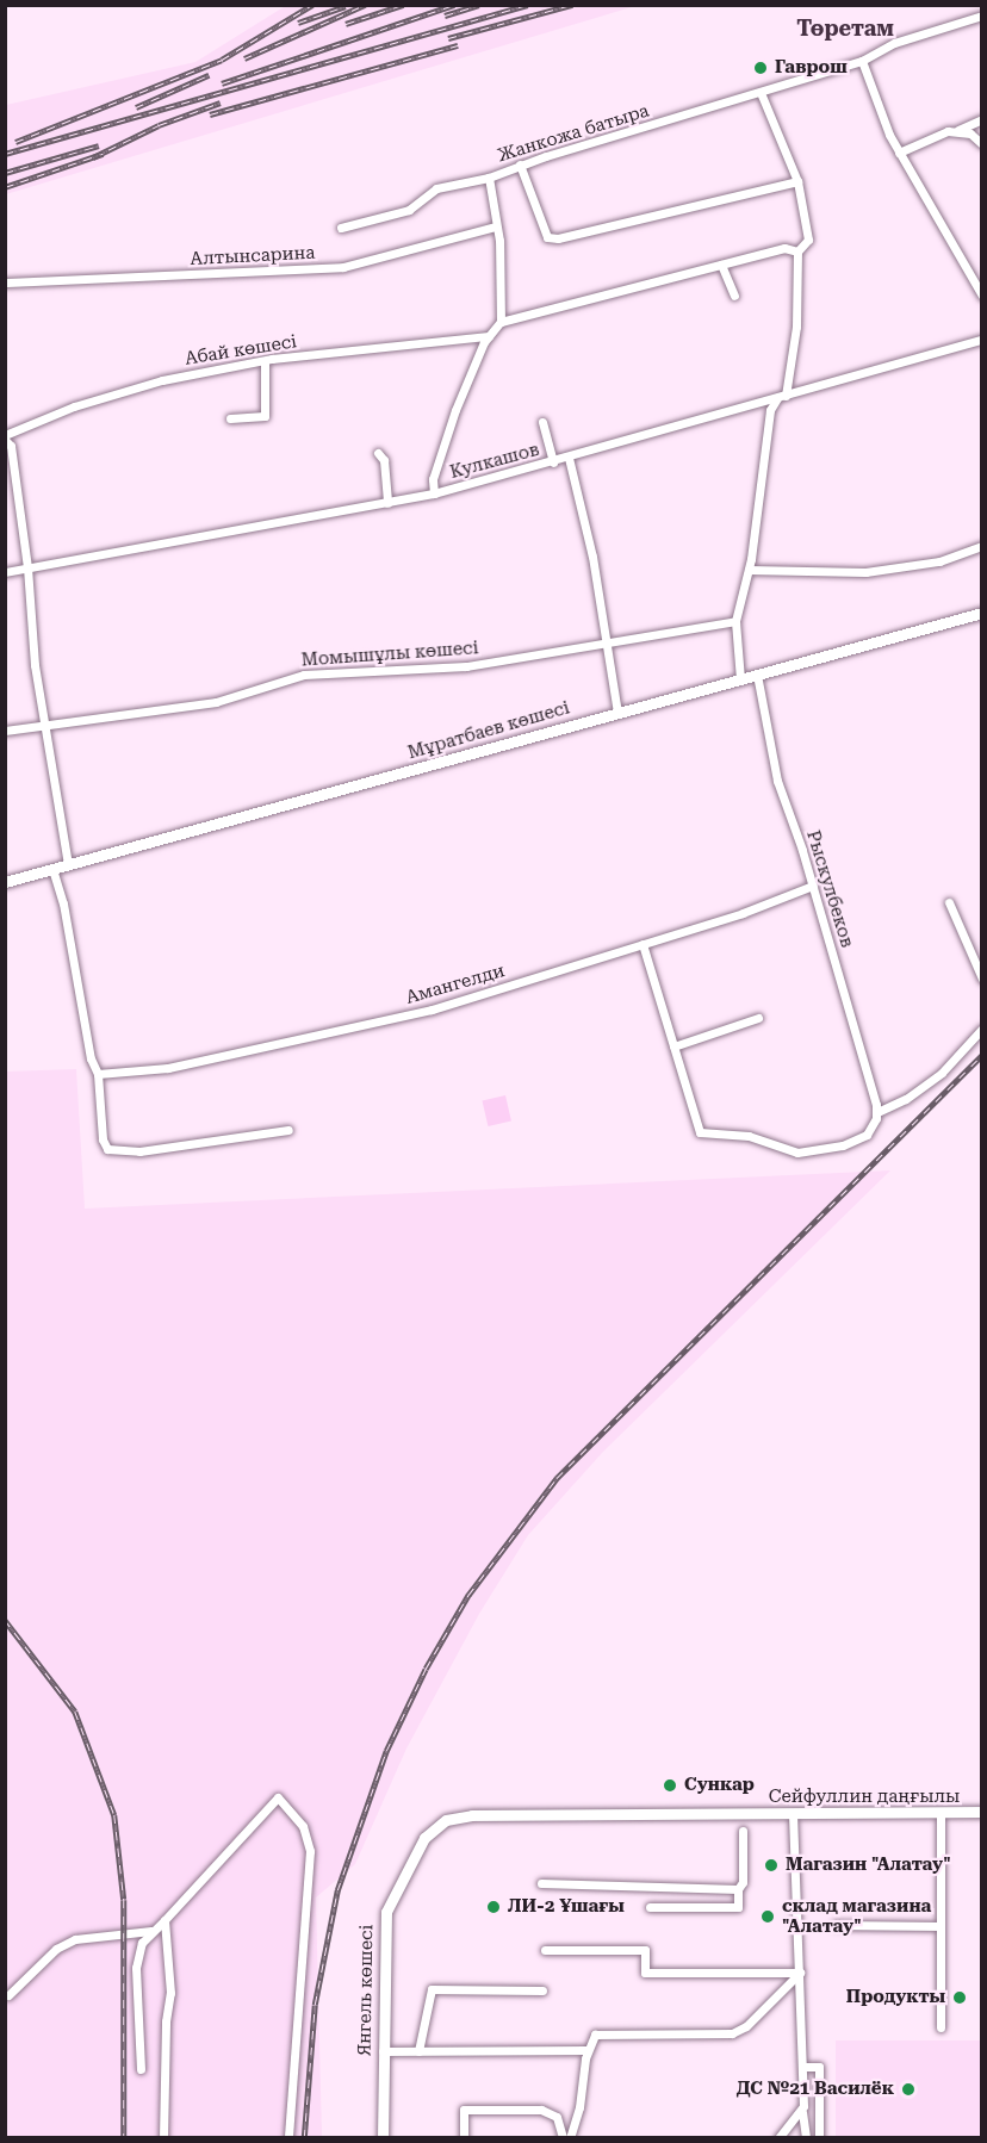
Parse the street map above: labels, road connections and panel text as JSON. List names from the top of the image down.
{
  "streets": {
    "street": [
      "Жанкожа батыра",
      "Алтынсарина",
      "Абай көшесі",
      "Кулкашов",
      "Момышұлы көшесі",
      "Мұратбаев көшесі",
      "Рыскулбеков",
      "Амангелди",
      "Сейфуллин даңғылы",
      "Янгель көшесі"
    ]
  },
  "crossings": [
    ["Жанкожа батыра", "Алтынсарина"],
    ["Мұратбаев көшесі", "Рыскулбеков"],
    ["Рыскулбеков", "Амангелди"],
    ["Сейфуллин даңғылы", "Янгель көшесі"]
  ],
  "districts": ["Төретам"],
  "places": [
    "Гаврош",
    "Сункар",
    "Магазин \"Алатау\"",
    "ЛИ-2 Ұшағы",
    "склад магазина \"Алатау\"",
    "Продукты",
    "ДС №21 Василёк"
  ]
}
